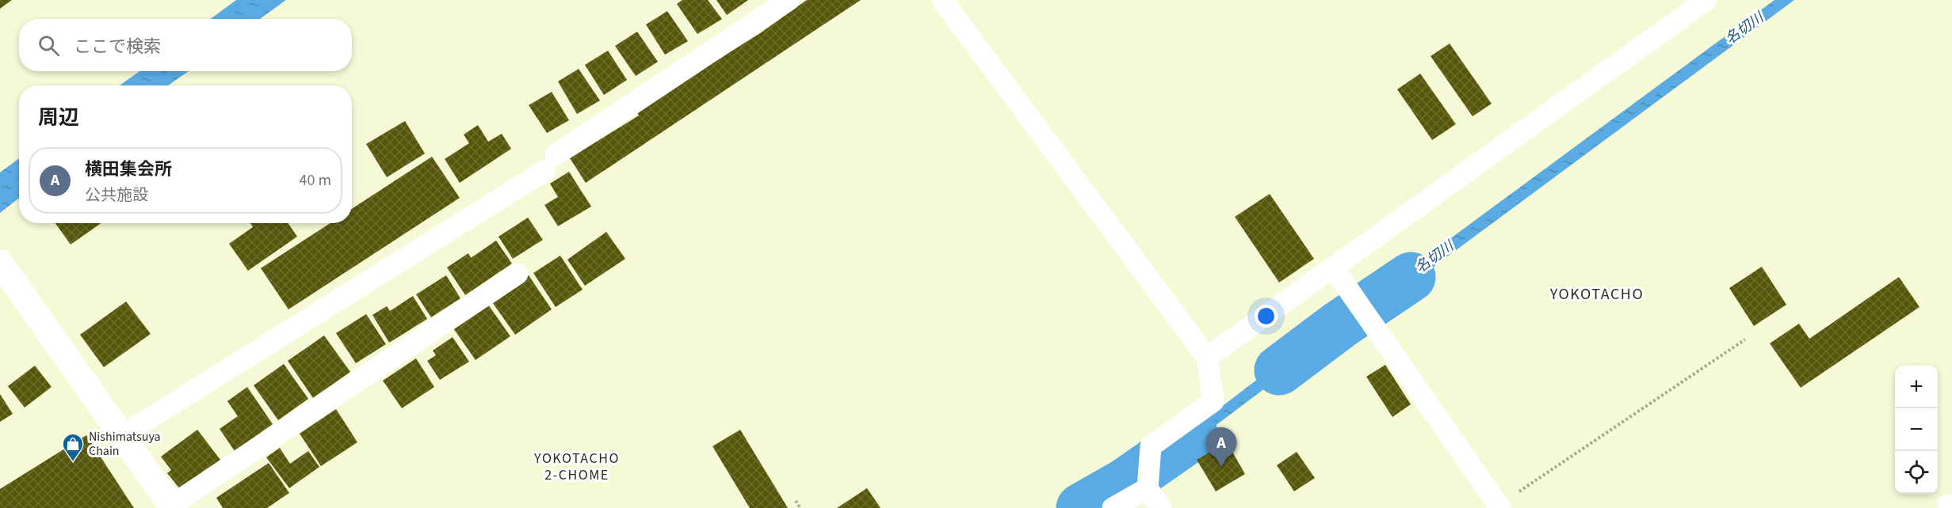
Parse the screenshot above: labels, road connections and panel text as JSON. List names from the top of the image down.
{
  "districts": ["YOKOTACHO", "YOKOTACHO 2-CHOME"],
  "water": ["名切川"],
  "places": {
    "shop": ["Nishimatsuya Chain"]
  },
  "page": {
    "search": "ここで検索",
    "heading": "周辺",
    "list": [
      {
        "mark": "A",
        "name": "横田集会所",
        "note": "公共施設",
        "value": "40 m"
      }
    ],
    "map_buttons": ["+", "−"],
    "pins": "A"
  }
}
